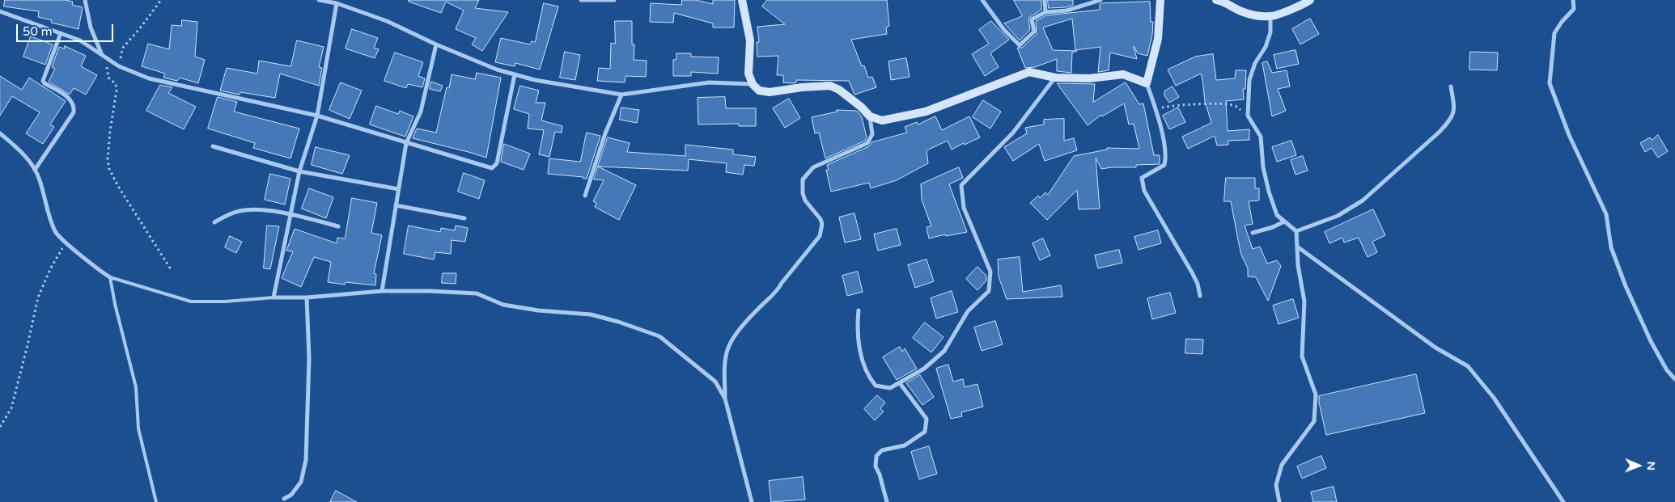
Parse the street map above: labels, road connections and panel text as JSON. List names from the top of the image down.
{
  "scale_bar": "50 m",
  "north": "right"
}
